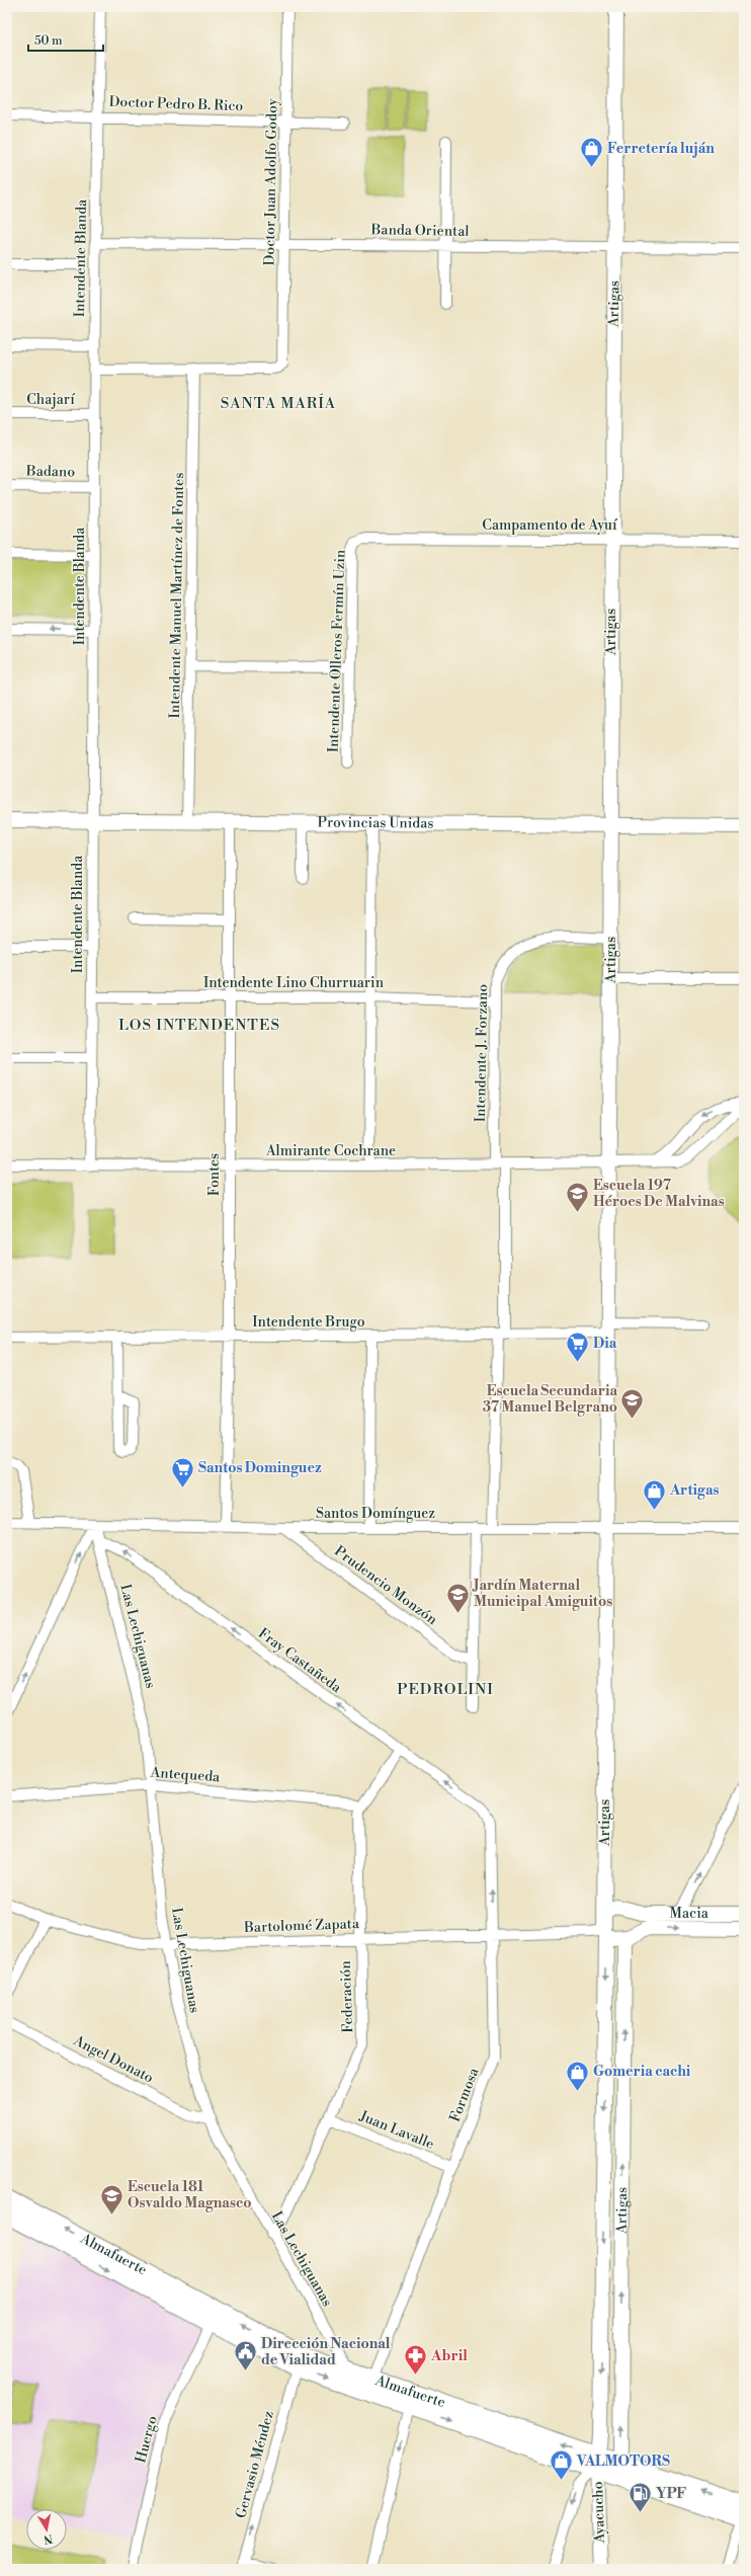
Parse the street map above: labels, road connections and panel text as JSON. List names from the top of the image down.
{
  "streets": {
    "main road": ["Almafuerte"],
    "street": [
      "Doctor Pedro B. Rico",
      "Doctor Juan Adolfo Godoy",
      "Banda Oriental",
      "Intendente Blanda",
      "Artigas",
      "Chajarí",
      "Badano",
      "Campamento de Ayuí",
      "Intendente Manuel Martínez de Fontes",
      "Intendente Olleros Fermín Uzin",
      "Provincias Unidas",
      "Intendente Lino Churruarin",
      "Intendente J. Forzano",
      "Almirante Cochrane",
      "Fontes",
      "Intendente Brugo",
      "Santos Domínguez",
      "Prudencio Monzón",
      "Las Lechiguanas",
      "Fray Castañeda",
      "Antequeda",
      "Macia",
      "Bartolomé Zapata",
      "Federación",
      "Angel Donato",
      "Formosa",
      "Juan Lavalle",
      "Huergo",
      "Gervasio Méndez",
      "Ayacucho"
    ]
  },
  "crossings": [
    ["Doctor Pedro B. Rico", "Doctor Juan Adolfo Godoy"],
    ["Doctor Pedro B. Rico", "Intendente Blanda"],
    ["Doctor Juan Adolfo Godoy", "Banda Oriental"],
    ["Doctor Juan Adolfo Godoy", "Intendente Manuel Martínez de Fontes"],
    ["Banda Oriental", "Intendente Blanda"],
    ["Banda Oriental", "Artigas"],
    ["Intendente Blanda", "Chajarí"],
    ["Intendente Blanda", "Badano"],
    ["Intendente Blanda", "Provincias Unidas"],
    ["Intendente Blanda", "Intendente Lino Churruarin"],
    ["Intendente Blanda", "Almirante Cochrane"],
    ["Artigas", "Campamento de Ayuí"],
    ["Artigas", "Provincias Unidas"],
    ["Artigas", "Intendente J. Forzano"],
    ["Artigas", "Almirante Cochrane"],
    ["Artigas", "Intendente Brugo"],
    ["Artigas", "Santos Domínguez"],
    ["Artigas", "Macia"],
    ["Artigas", "Bartolomé Zapata"],
    ["Artigas", "Almafuerte"],
    ["Artigas", "Ayacucho"],
    ["Campamento de Ayuí", "Intendente Olleros Fermín Uzin"],
    ["Intendente Manuel Martínez de Fontes", "Provincias Unidas"],
    ["Provincias Unidas", "Fontes"],
    ["Intendente Lino Churruarin", "Intendente J. Forzano"],
    ["Intendente Lino Churruarin", "Fontes"],
    ["Intendente J. Forzano", "Almirante Cochrane"],
    ["Almirante Cochrane", "Fontes"],
    ["Fontes", "Intendente Brugo"],
    ["Fontes", "Santos Domínguez"],
    ["Santos Domínguez", "Prudencio Monzón"],
    ["Santos Domínguez", "Las Lechiguanas"],
    ["Las Lechiguanas", "Fray Castañeda"],
    ["Las Lechiguanas", "Antequeda"],
    ["Las Lechiguanas", "Bartolomé Zapata"],
    ["Las Lechiguanas", "Federación"],
    ["Las Lechiguanas", "Angel Donato"],
    ["Las Lechiguanas", "Almafuerte"],
    ["Fray Castañeda", "Federación"],
    ["Fray Castañeda", "Formosa"],
    ["Antequeda", "Federación"],
    ["Macia", "Bartolomé Zapata"],
    ["Bartolomé Zapata", "Federación"],
    ["Bartolomé Zapata", "Formosa"],
    ["Federación", "Juan Lavalle"],
    ["Formosa", "Juan Lavalle"],
    ["Formosa", "Almafuerte"],
    ["Almafuerte", "Huergo"],
    ["Almafuerte", "Gervasio Méndez"],
    ["Almafuerte", "Ayacucho"]
  ],
  "one_way": ["Fray Castañeda", "Gervasio Méndez"],
  "districts": ["SANTA MARÍA", "LOS INTENDENTES", "PEDROLINI"],
  "places": {
    "shop": [
      "Ferretería luján",
      "Artigas",
      "Gomeria cachi",
      "VALMOTORS"
    ],
    "school or university": [
      "Escuela 197 Héroes De Malvinas",
      "Escuela Secundaria 37 Manuel Belgrano",
      "Jardín Maternal Municipal Amiguitos",
      "Escuela 181 Osvaldo Magnasco"
    ],
    "supermarket": ["Dia", "Santos Dominguez"],
    "public building": ["Dirección Nacional de Vialidad"],
    "pharmacy": ["Abril"],
    "fuel station": ["YPF"]
  },
  "scale_bar": "50 m",
  "north": "bottom"
}
